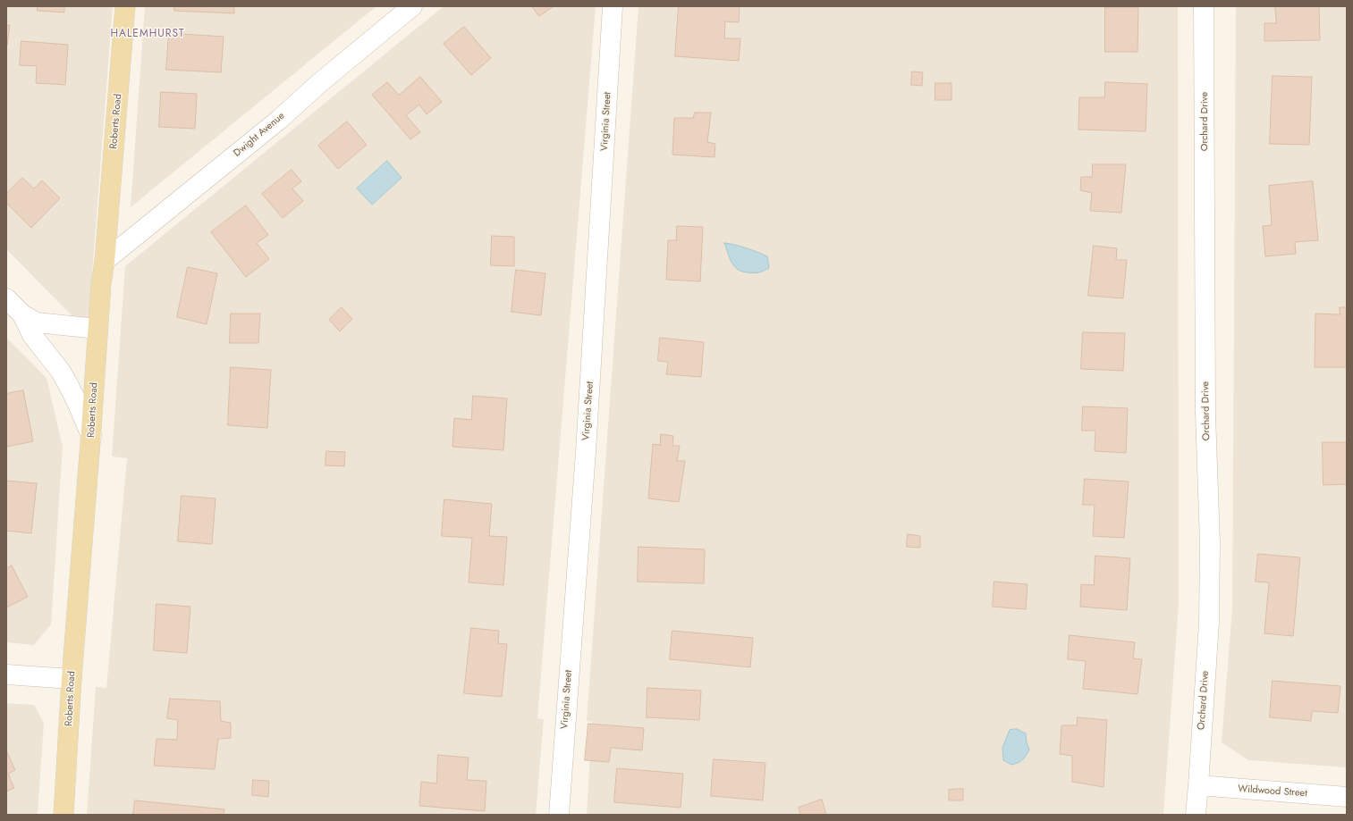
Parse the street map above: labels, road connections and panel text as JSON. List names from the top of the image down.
{
  "streets": {
    "main road": ["Roberts Road"],
    "street": [
      "Virginia Street",
      "Orchard Drive",
      "Dwight Avenue",
      "Wildwood Street"
    ]
  },
  "crossings": [
    ["Roberts Road", "Dwight Avenue"],
    ["Orchard Drive", "Wildwood Street"]
  ],
  "districts": ["HALEMHURST"]
}
